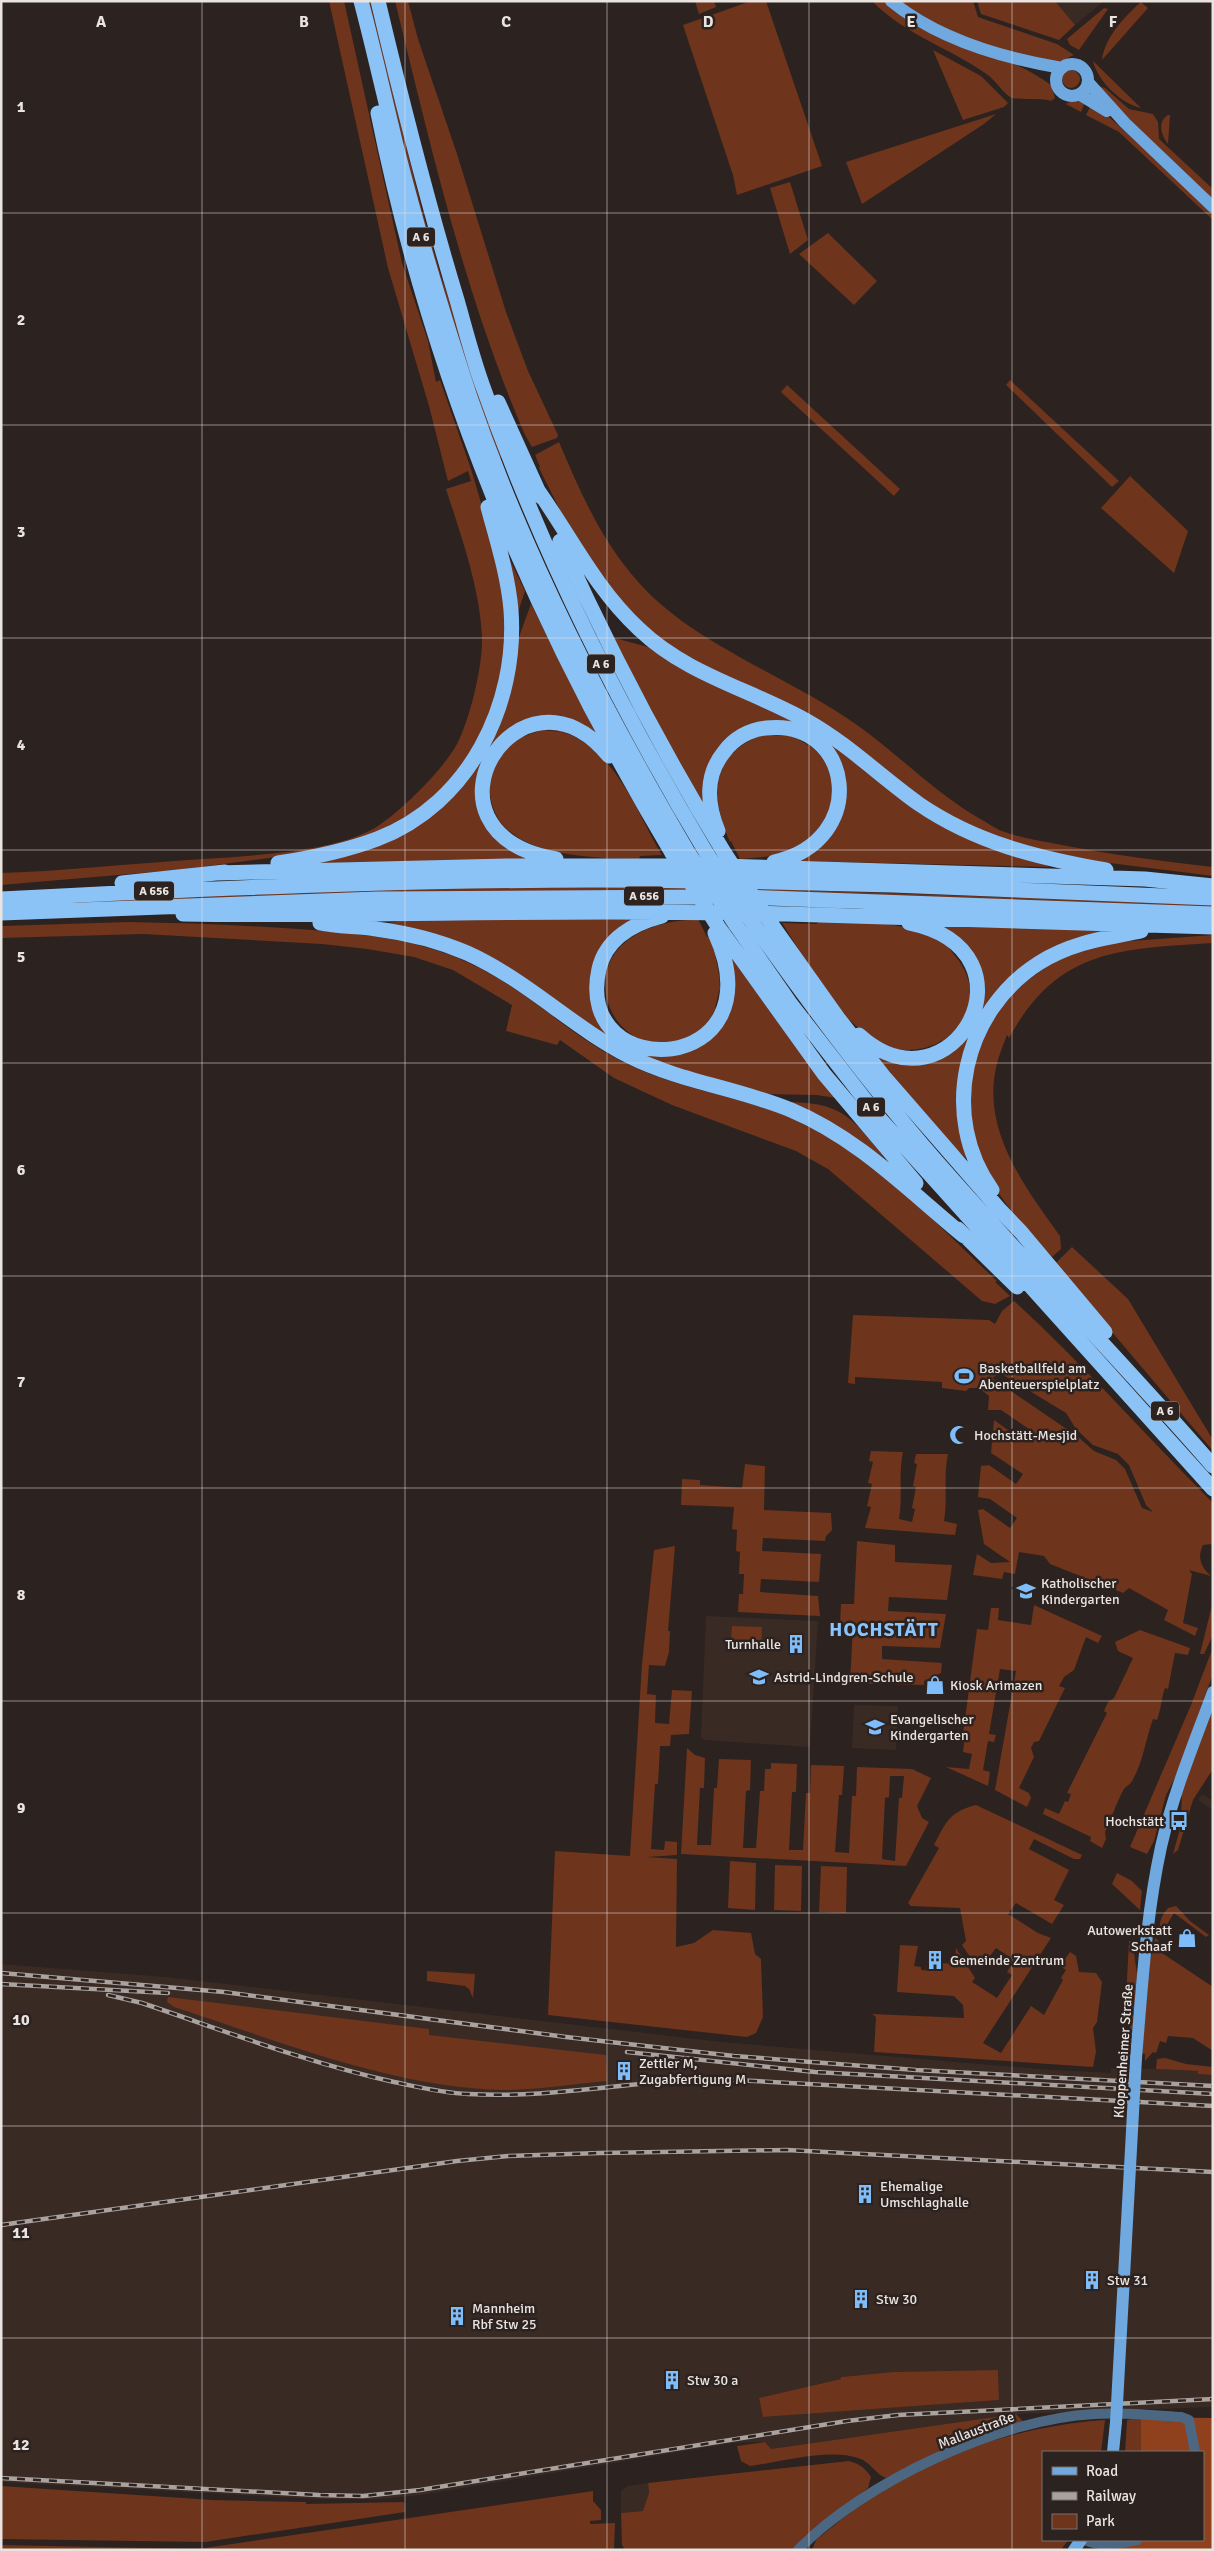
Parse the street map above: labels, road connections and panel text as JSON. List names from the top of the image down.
{
  "streets": {
    "highway": ["A 6", "A 656"],
    "main road": ["Kloppenheimer Straße"],
    "street": ["Mallaustraße"]
  },
  "districts": ["HOCHSTÄTT"],
  "places": {
    "sports": ["Basketballfeld am Abenteuerspielplatz"],
    "mosque": ["Hochstätt-Mesjid"],
    "school or university": ["Katholischer Kindergarten", "Astrid-Lindgren-Schule", "Evangelischer Kindergarten"],
    "building": [
      "Turnhalle",
      "Gemeinde Zentrum",
      "Zettler M, Zugabfertigung M",
      "Ehemalige Umschlaghalle",
      "Stw 31",
      "Stw 30",
      "Mannheim Rbf Stw 25",
      "Stw 30 a"
    ],
    "shop": ["Kiosk Arimazen", "Autowerkstatt Schaaf"],
    "bus stop": ["Hochstätt"]
  },
  "legend": ["Road", "Railway", "Park"],
  "grid": {
    "columns": [
      "A",
      "B",
      "C",
      "D",
      "E",
      "F"
    ],
    "rows": [
      "1",
      "2",
      "3",
      "4",
      "5",
      "6",
      "7",
      "8",
      "9",
      "10",
      "11",
      "12"
    ]
  }
}
